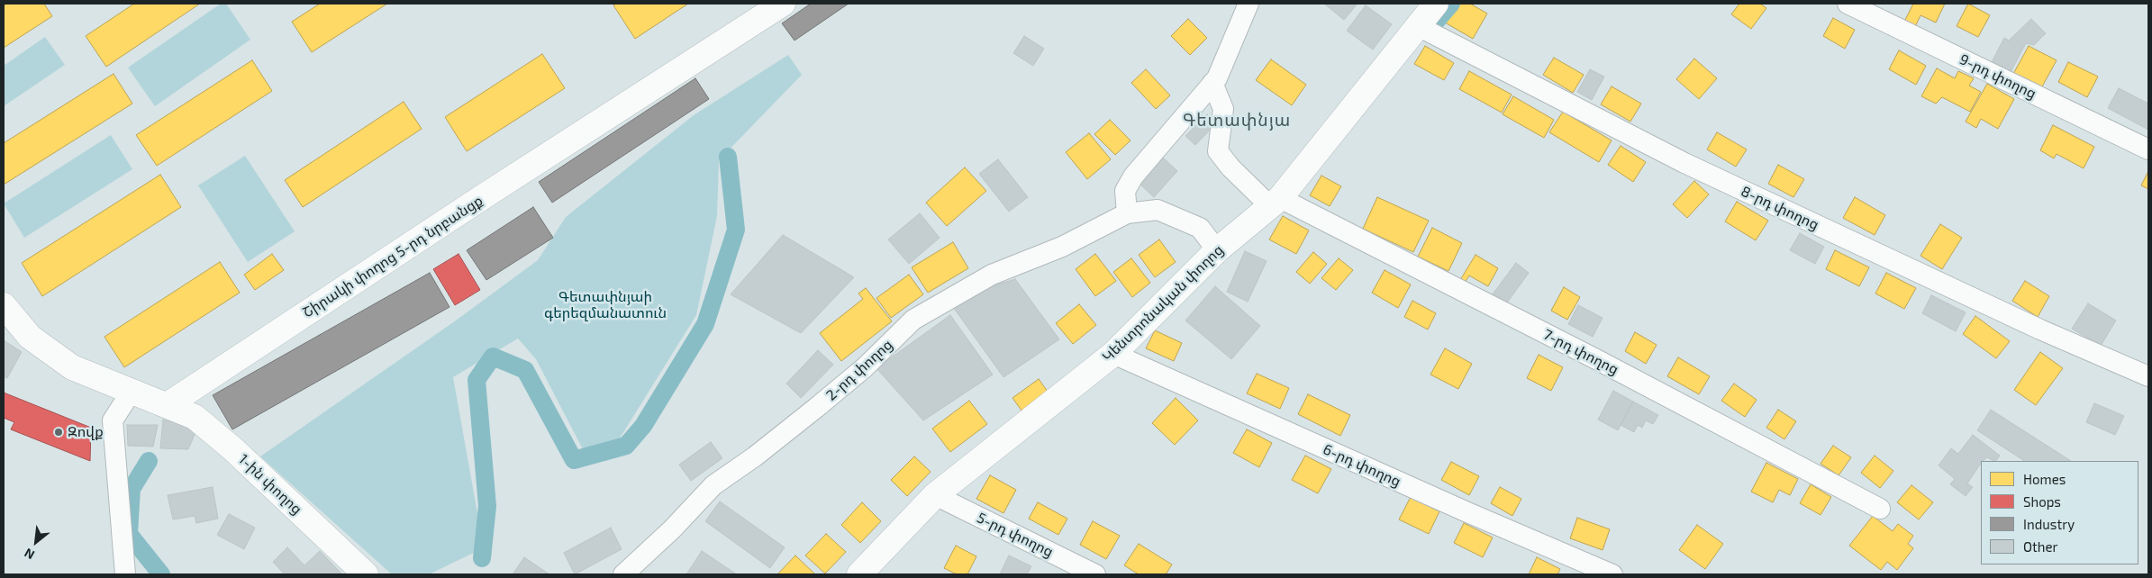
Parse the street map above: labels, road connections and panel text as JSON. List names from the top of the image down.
{
  "streets": {
    "main road": ["Շիրակի փողոց 5-րդ նրբանցք", "Կենտրոնական փողոց", "1-ին փողոց"],
    "street": [
      "9-րդ փողոց",
      "8-րդ փողոց",
      "7-րդ փողոց",
      "2-րդ փողոց",
      "6-րդ փողոց",
      "5-րդ փողոց"
    ]
  },
  "crossings": [
    ["8-րդ փողոց", "Կենտրոնական փողոց"],
    ["Շիրակի փողոց 5-րդ նրբանցք", "1-ին փողոց"],
    ["Կենտրոնական փողոց", "7-րդ փողոց"],
    ["Կենտրոնական փողոց", "2-րդ փողոց"],
    ["Կենտրոնական փողոց", "6-րդ փողոց"],
    ["Կենտրոնական փողոց", "5-րդ փողոց"]
  ],
  "districts": ["Գետափնյա"],
  "parks": ["Գետափնյաի գերեզմանատուն"],
  "places": ["Զովք"],
  "legend": [
    "Homes",
    "Shops",
    "Industry",
    "Other"
  ],
  "north": "bottom left"
}
